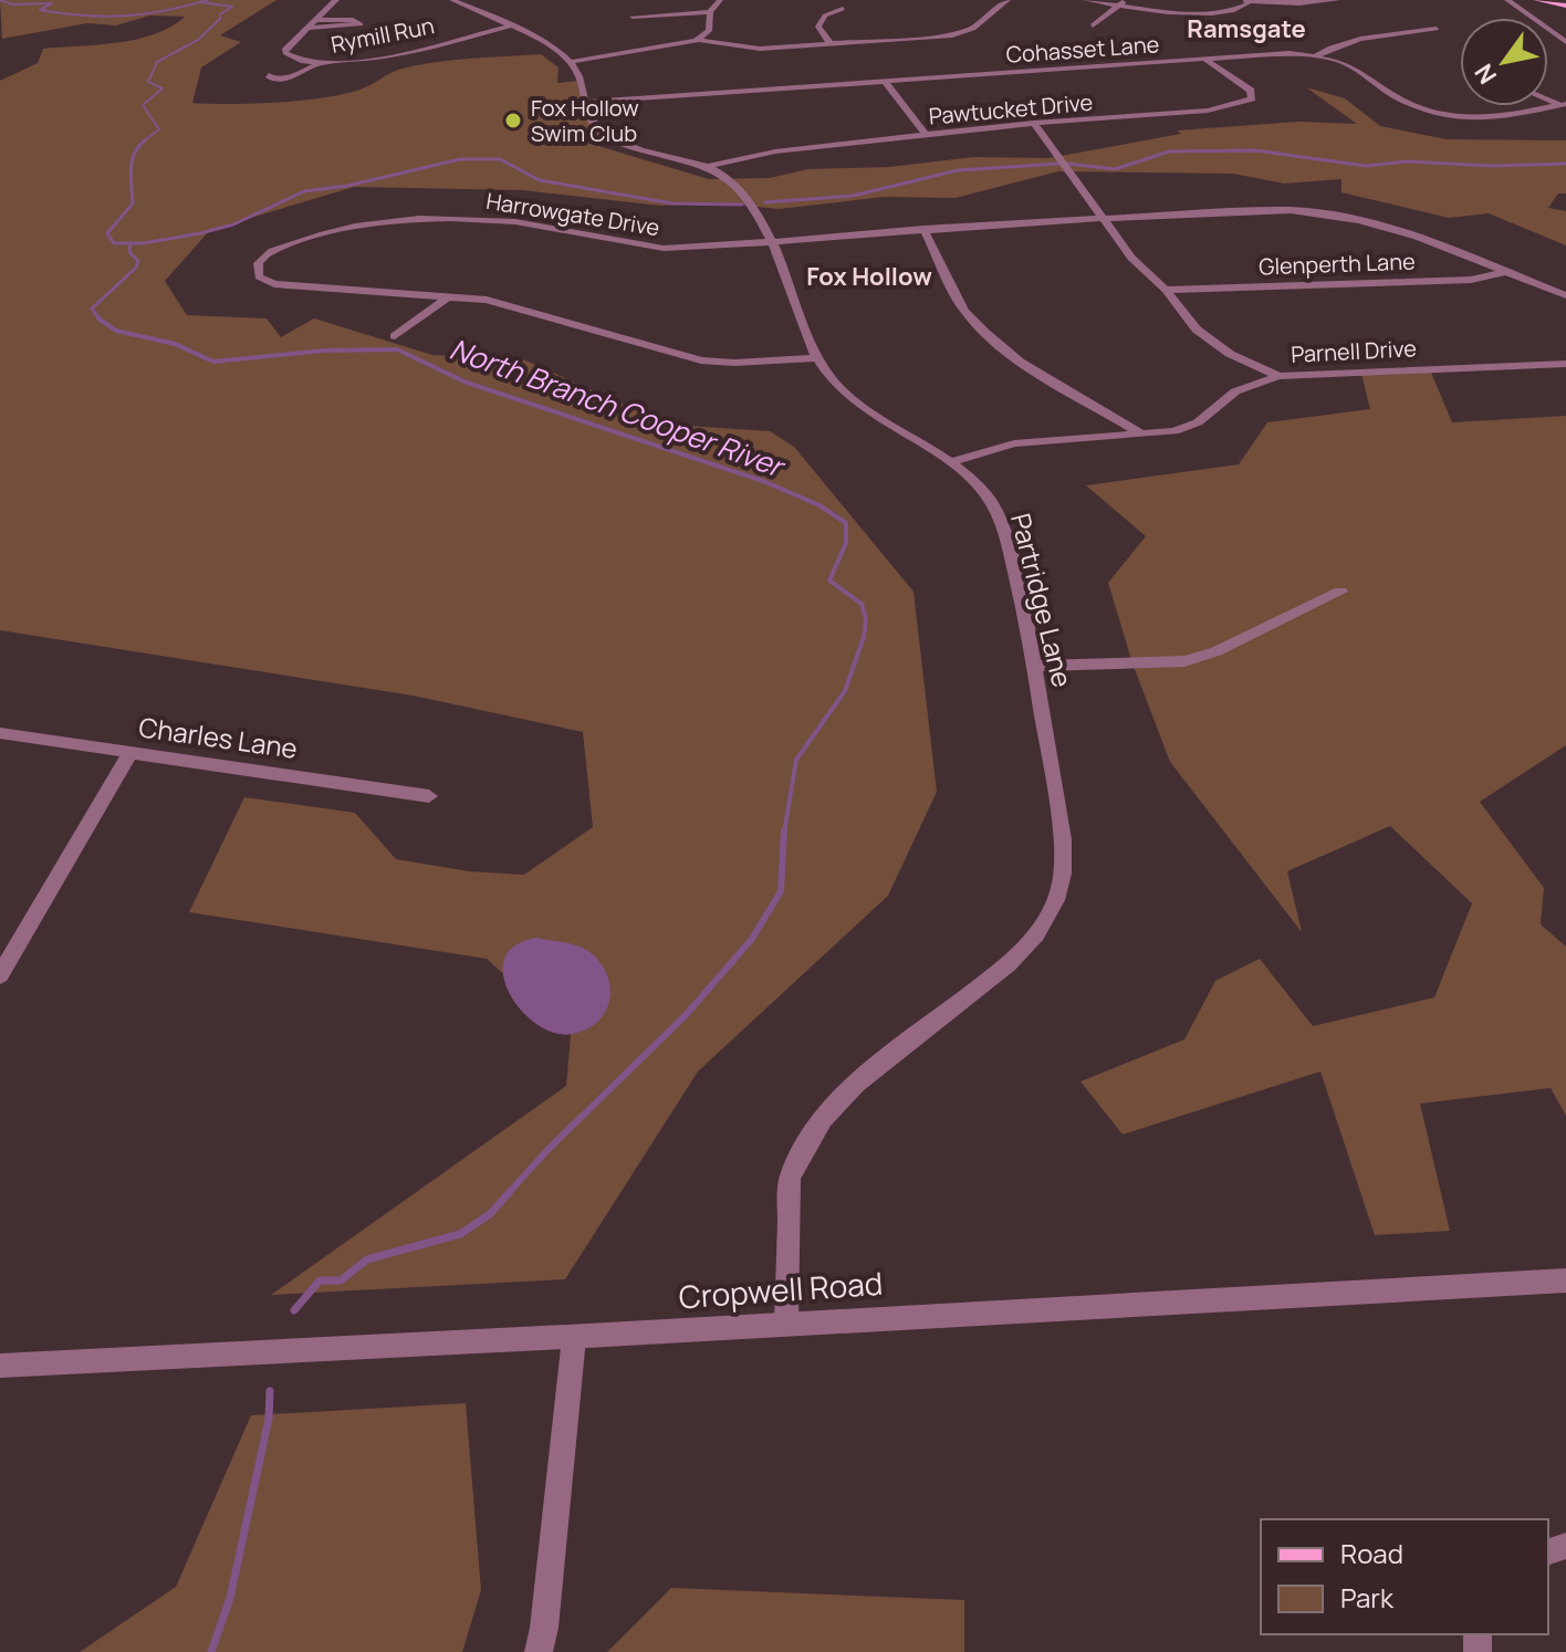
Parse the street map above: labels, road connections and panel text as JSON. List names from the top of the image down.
{
  "streets": {
    "street": [
      "Rymill Run",
      "Cohasset Lane",
      "Pawtucket Drive",
      "Harrowgate Drive",
      "Glenperth Lane",
      "Parnell Drive",
      "Partridge Lane",
      "Charles Lane",
      "Cropwell Road"
    ]
  },
  "crossings": [
    ["Cohasset Lane", "Pawtucket Drive"],
    ["Cohasset Lane", "Partridge Lane"],
    ["Pawtucket Drive", "Partridge Lane"],
    ["Harrowgate Drive", "Glenperth Lane"],
    ["Harrowgate Drive", "Partridge Lane"],
    ["Parnell Drive", "Partridge Lane"],
    ["Partridge Lane", "Cropwell Road"]
  ],
  "districts": ["Ramsgate", "Fox Hollow"],
  "water": ["North Branch Cooper River"],
  "places": ["Fox Hollow Swim Club"],
  "legend": ["Road", "Park"],
  "north": "bottom left"
}
